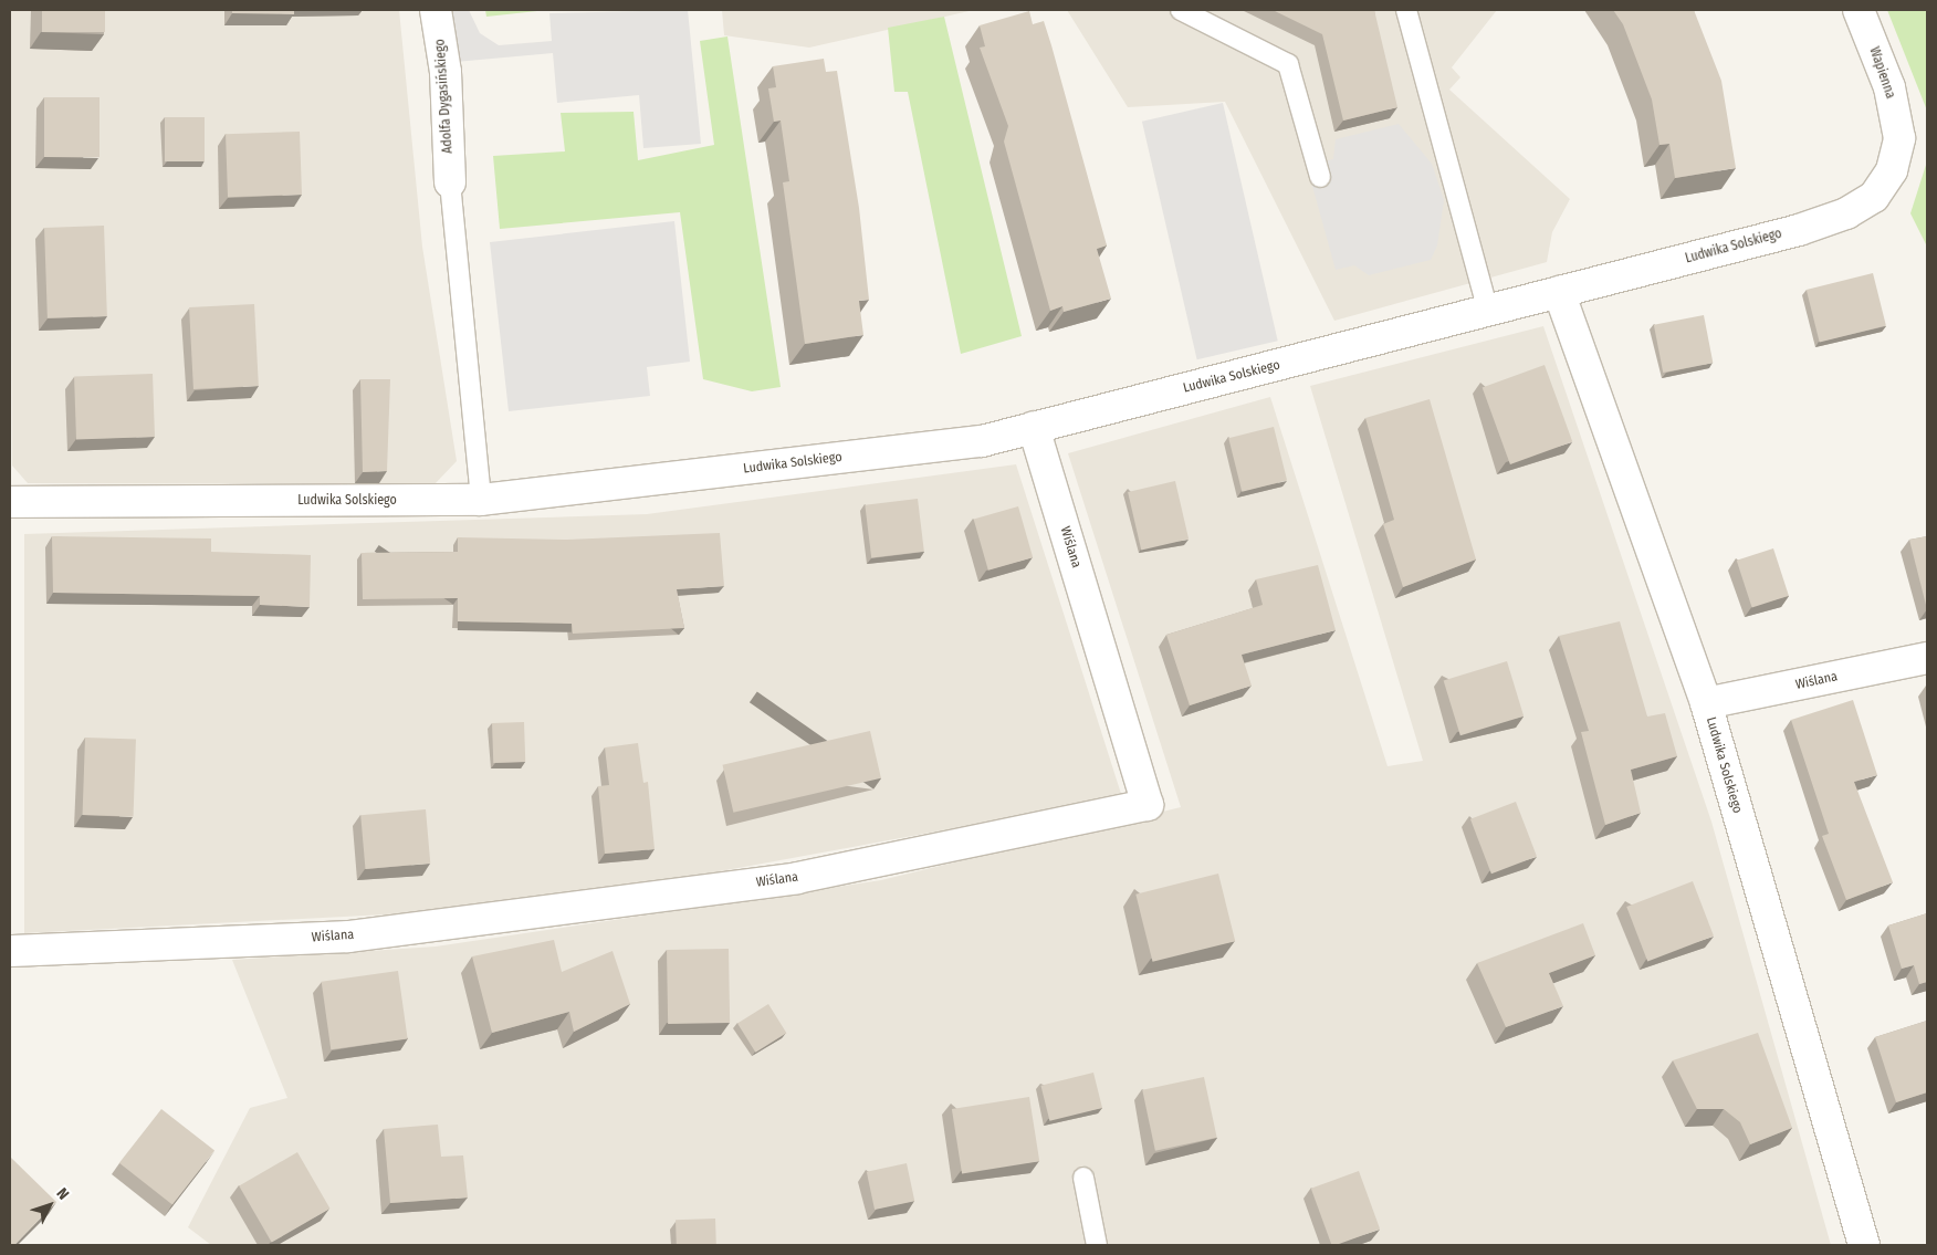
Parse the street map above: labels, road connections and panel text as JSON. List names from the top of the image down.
{
  "streets": {
    "street": [
      "Wapienna",
      "Adolfa Dygasińskiego",
      "Ludwika Solskiego",
      "Wiślana"
    ]
  },
  "crossings": [
    ["Wapienna", "Ludwika Solskiego"],
    ["Ludwika Solskiego", "Wiślana"]
  ],
  "north": "top right"
}
